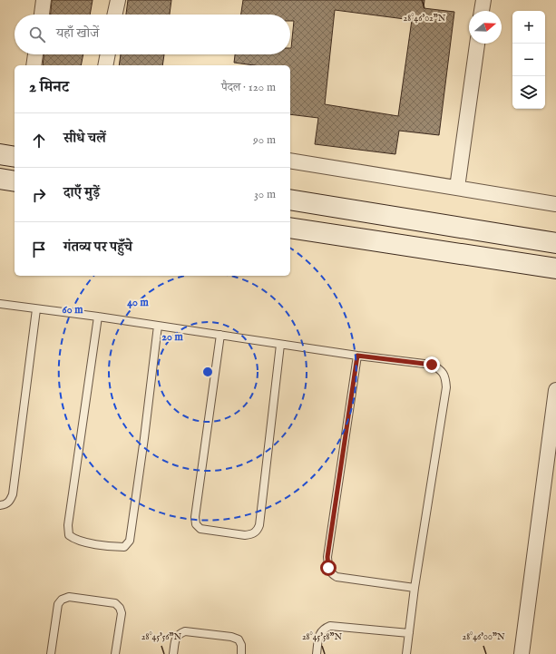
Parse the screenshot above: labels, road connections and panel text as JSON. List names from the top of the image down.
{
  "north": "right",
  "page": {
    "map_buttons": ["+", "−"],
    "search": "यहाँ खोजें",
    "heading": ["2 मिनट", "पैदल · 120 m"],
    "list": [
      ["सीधे चलें", "90 m"],
      ["दाएँ मुड़ें", "30 m"],
      "गंतव्य पर पहुँचे"
    ]
  },
  "coordinates": [
    "28°46'02\"N",
    "28°45'56\"N",
    "28°45'58\"N",
    "28°46'00\"N"
  ],
  "rings": ["40 m", "60 m", "20 m"]
}
